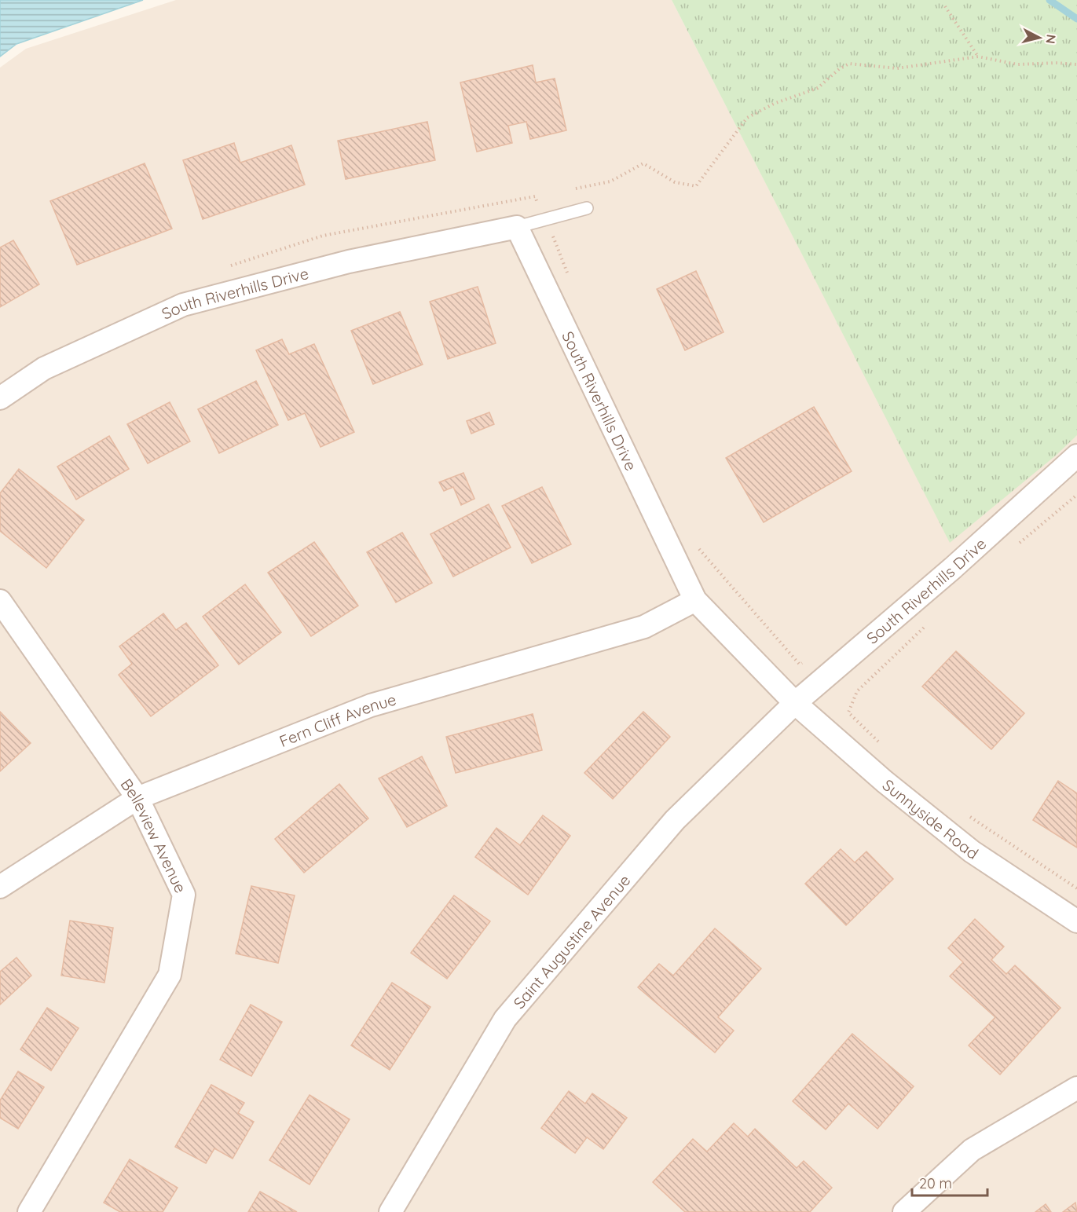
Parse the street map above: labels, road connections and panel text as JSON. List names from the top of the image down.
{
  "streets": {
    "street": [
      "South Riverhills Drive",
      "Fern Cliff Avenue",
      "Sunnyside Road",
      "Belleview Avenue",
      "Saint Augustine Avenue"
    ]
  },
  "crossings": [
    ["South Riverhills Drive", "Fern Cliff Avenue"],
    ["South Riverhills Drive", "Sunnyside Road"],
    ["South Riverhills Drive", "Saint Augustine Avenue"],
    ["Fern Cliff Avenue", "Belleview Avenue"],
    ["Sunnyside Road", "Saint Augustine Avenue"]
  ],
  "scale_bar": "20 m",
  "north": "right"
}
